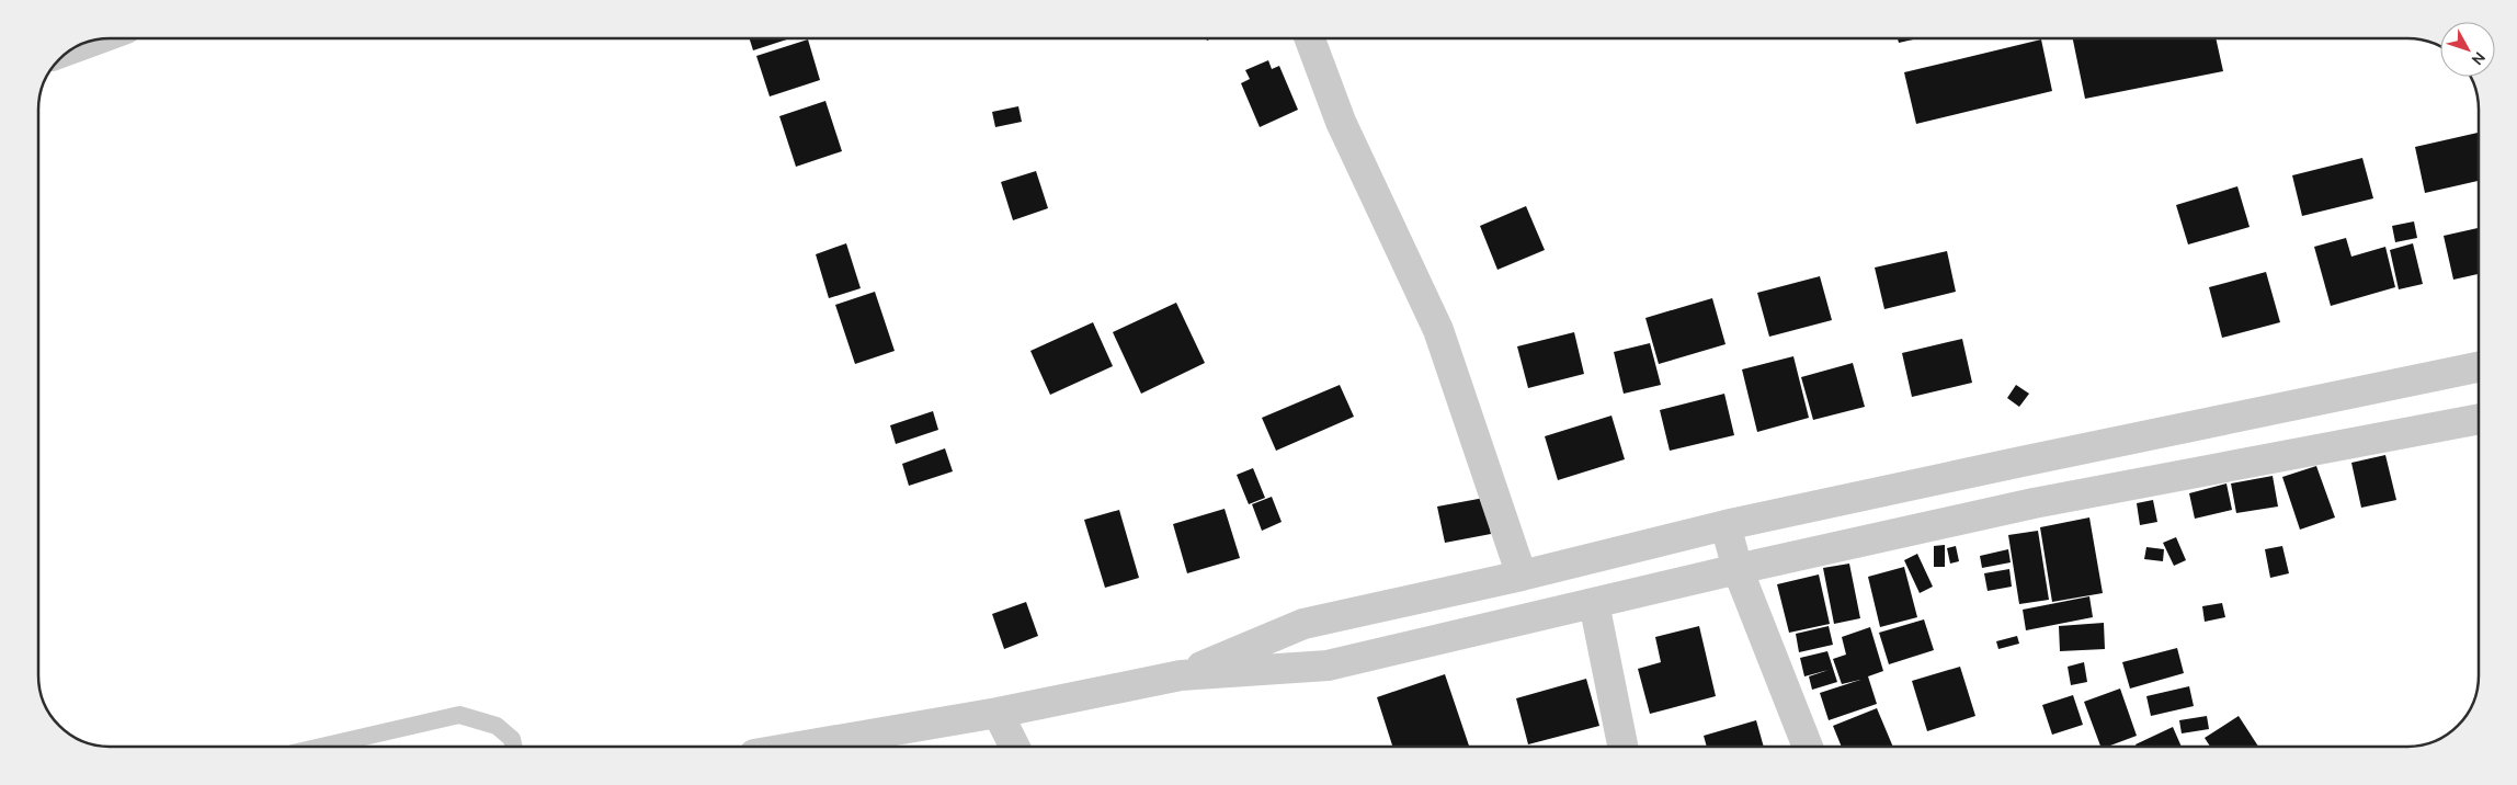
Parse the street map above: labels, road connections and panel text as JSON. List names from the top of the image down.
{
  "north": "bottom right"
}
